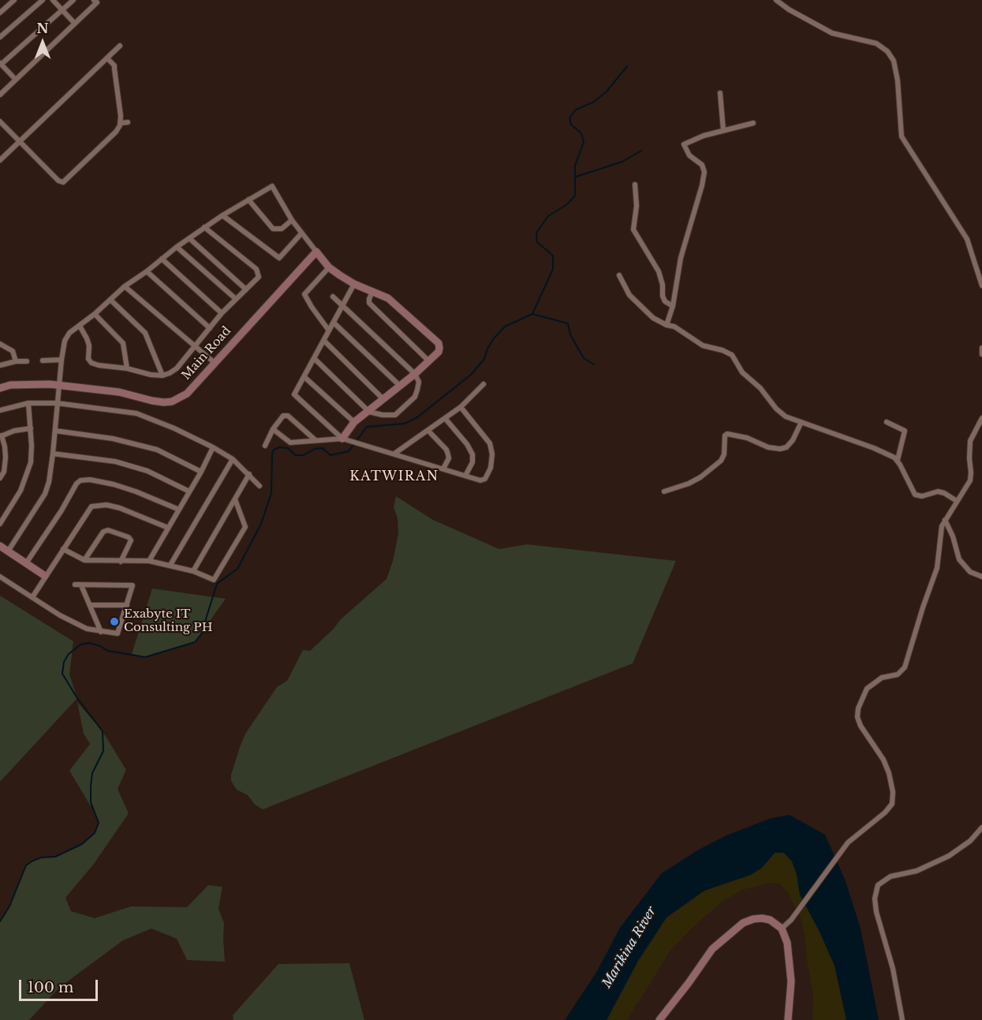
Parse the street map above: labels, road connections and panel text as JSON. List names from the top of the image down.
{
  "streets": {
    "street": ["Main Road"]
  },
  "districts": ["KATWIRAN"],
  "water": ["Marikina River"],
  "places": ["Exabyte IT Consulting PH"],
  "scale_bar": "100 m",
  "north": "top"
}
